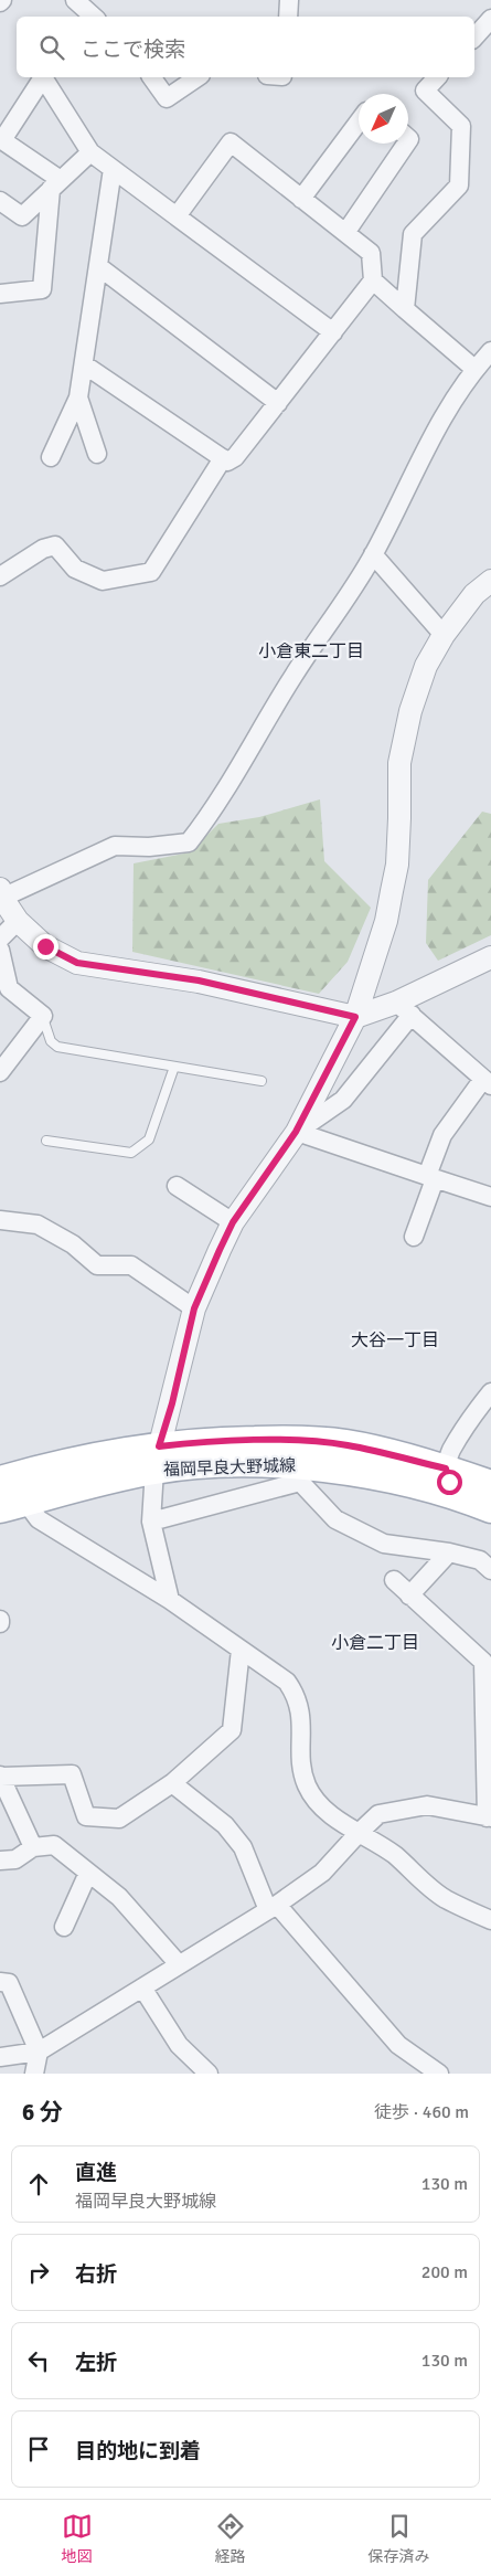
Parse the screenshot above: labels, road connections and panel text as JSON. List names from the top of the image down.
{
  "streets": {
    "main road": ["福岡早良大野城線"]
  },
  "districts": ["小倉東二丁目", "大谷一丁目", "小倉二丁目"],
  "north": "bottom left",
  "page": {
    "search": "ここで検索",
    "heading": ["6 分", "徒歩 · 460 m"],
    "list": [
      ["直進", "福岡早良大野城線", "130 m"],
      ["右折", "200 m"],
      ["左折", "130 m"],
      "目的地に到着"
    ],
    "nav": ["地図", "経路", "保存済み"]
  }
}
